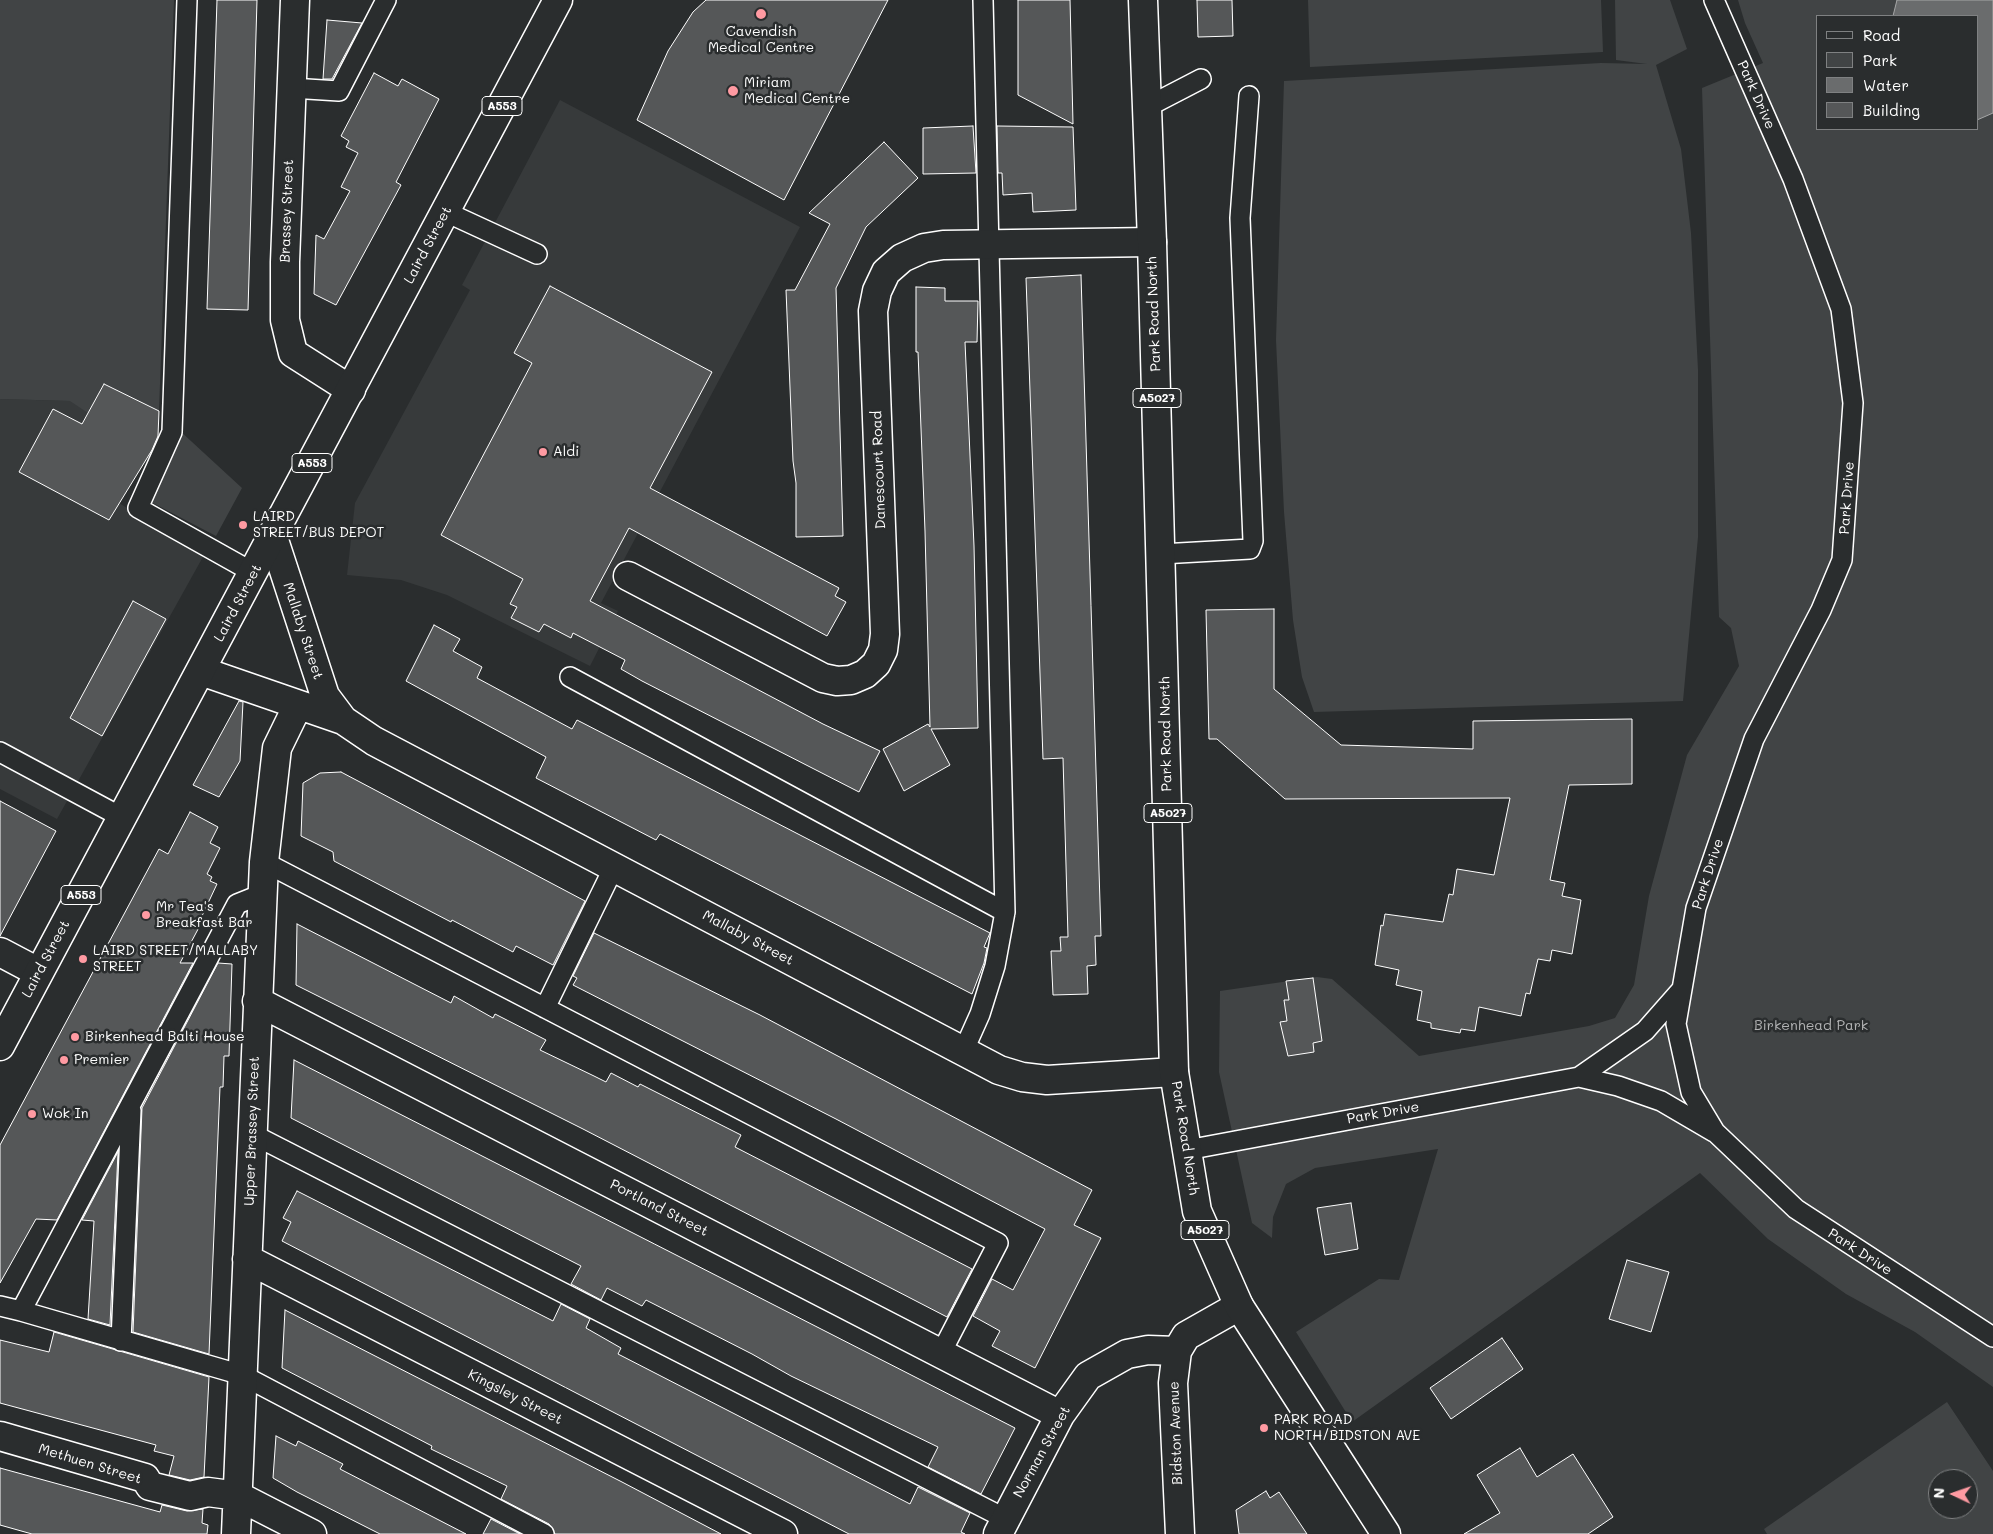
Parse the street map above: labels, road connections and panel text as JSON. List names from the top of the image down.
{
  "streets": {
    "street": [
      "A553",
      "Brassey Street",
      "Laird Street",
      "Park Road North",
      "A5027",
      "Danescourt Road",
      "Mallaby Street",
      "Upper Brassey Street",
      "Portland Street",
      "Kingsley Street",
      "Bidston Avenue",
      "Norman Street",
      "Methuen Street"
    ],
    "lane": ["Park Drive"]
  },
  "crossings": [
    ["Park Drive", "Park Road North"],
    ["Brassey Street", "Laird Street"],
    ["Laird Street", "Mallaby Street"],
    ["Park Road North", "Danescourt Road"],
    ["Park Road North", "Mallaby Street"],
    ["Mallaby Street", "Upper Brassey Street"],
    ["Upper Brassey Street", "Portland Street"],
    ["Upper Brassey Street", "Kingsley Street"],
    ["Upper Brassey Street", "Methuen Street"],
    ["Portland Street", "Norman Street"],
    ["Bidston Avenue", "Norman Street"]
  ],
  "parks": ["Birkenhead Park"],
  "places": [
    "Cavendish Medical Centre",
    "Miriam Medical Centre",
    "Aldi",
    "LAIRD STREET/BUS DEPOT",
    "Mr Tea's Breakfast Bar",
    "LAIRD STREET/MALLABY STREET",
    "Birkenhead Balti House",
    "Premier",
    "Wok In",
    "PARK ROAD NORTH/BIDSTON AVE"
  ],
  "legend": [
    "Road",
    "Park",
    "Water",
    "Building"
  ],
  "north": "left"
}
